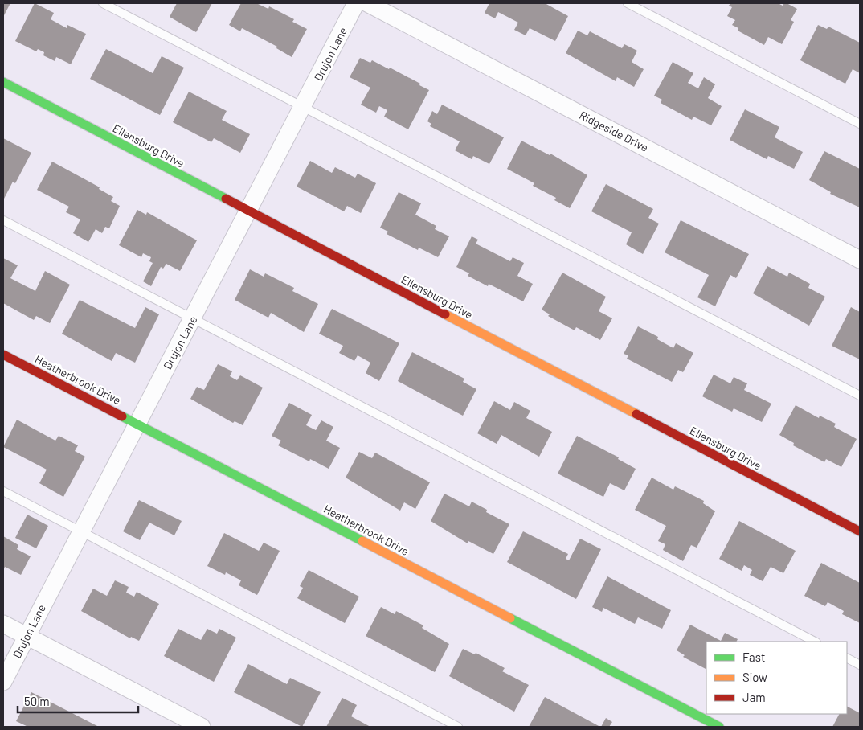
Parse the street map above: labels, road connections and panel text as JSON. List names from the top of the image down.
{
  "streets": {
    "street": [
      "Drujon Lane",
      "Ridgeside Drive",
      "Ellensburg Drive",
      "Heatherbrook Drive"
    ]
  },
  "crossings": [
    ["Drujon Lane", "Ellensburg Drive"],
    ["Drujon Lane", "Heatherbrook Drive"]
  ],
  "legend": ["Fast", "Slow", "Jam"],
  "scale_bar": "50 m"
}
